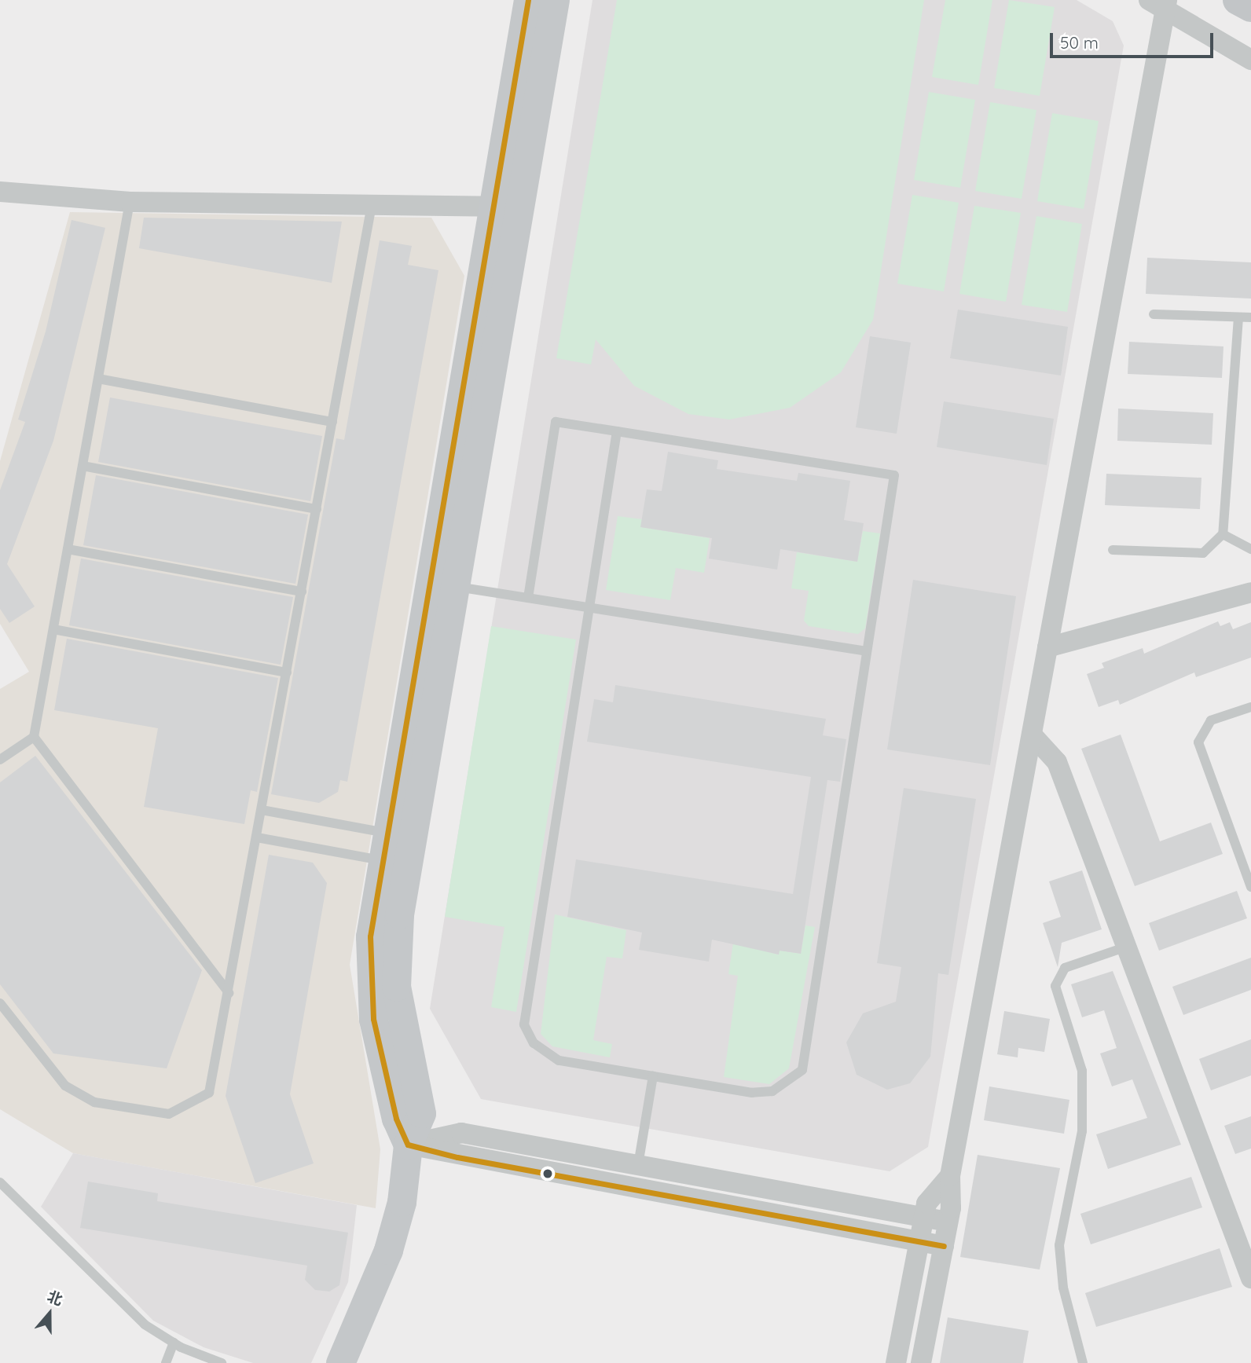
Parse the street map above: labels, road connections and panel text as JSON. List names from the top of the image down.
{
  "scale_bar": "50 m",
  "north": "top"
}
